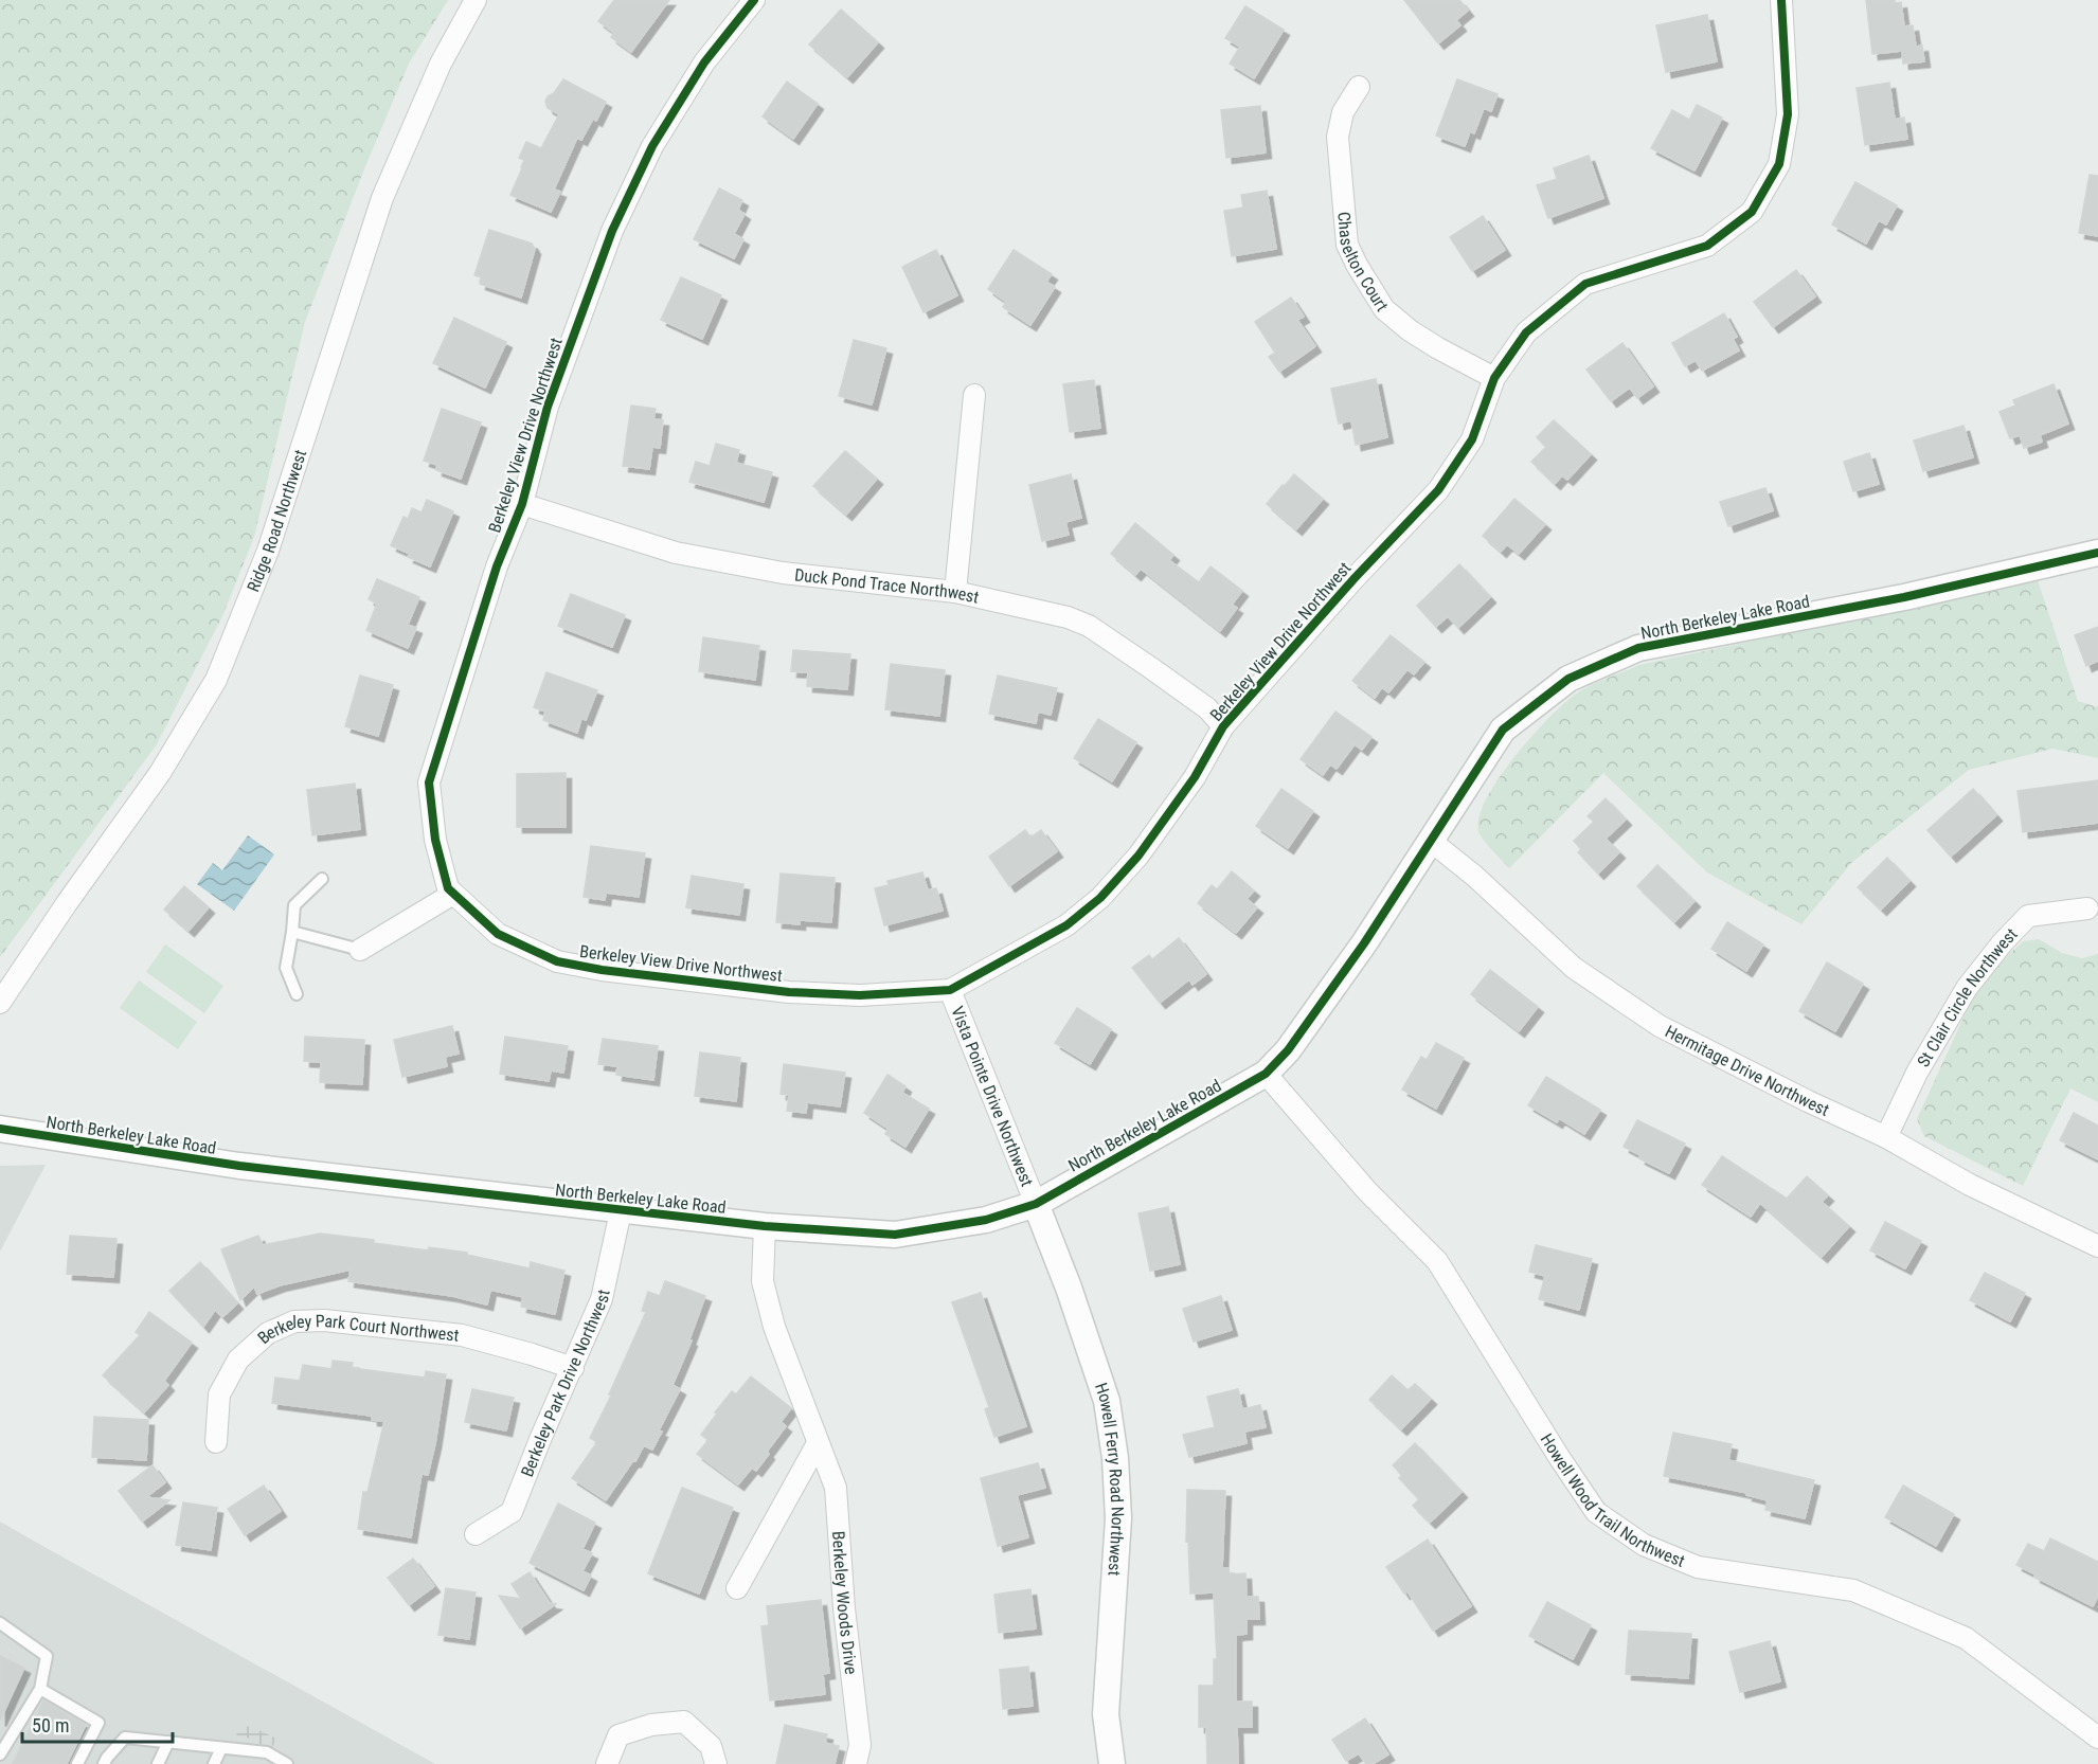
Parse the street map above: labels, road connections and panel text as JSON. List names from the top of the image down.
{
  "streets": {
    "street": [
      "Chaselton Court",
      "Berkeley View Drive Northwest",
      "Ridge Road Northwest",
      "Duck Pond Trace Northwest",
      "North Berkeley Lake Road",
      "St Clair Circle Northwest",
      "Hermitage Drive Northwest",
      "Vista Pointe Drive Northwest",
      "Berkeley Park Court Northwest",
      "Berkeley Park Drive Northwest",
      "Howell Ferry Road Northwest",
      "Howell Wood Trail Northwest",
      "Berkeley Woods Drive"
    ]
  },
  "crossings": [
    ["Chaselton Court", "Berkeley View Drive Northwest"],
    ["Berkeley View Drive Northwest", "Duck Pond Trace Northwest"],
    ["Berkeley View Drive Northwest", "Vista Pointe Drive Northwest"],
    ["North Berkeley Lake Road", "Hermitage Drive Northwest"],
    ["North Berkeley Lake Road", "Vista Pointe Drive Northwest"],
    ["North Berkeley Lake Road", "Berkeley Park Drive Northwest"],
    ["North Berkeley Lake Road", "Howell Ferry Road Northwest"],
    ["North Berkeley Lake Road", "Howell Wood Trail Northwest"],
    ["North Berkeley Lake Road", "Berkeley Woods Drive"],
    ["St Clair Circle Northwest", "Hermitage Drive Northwest"],
    ["Vista Pointe Drive Northwest", "Howell Ferry Road Northwest"],
    ["Berkeley Park Court Northwest", "Berkeley Park Drive Northwest"]
  ],
  "scale_bar": "50 m"
}
